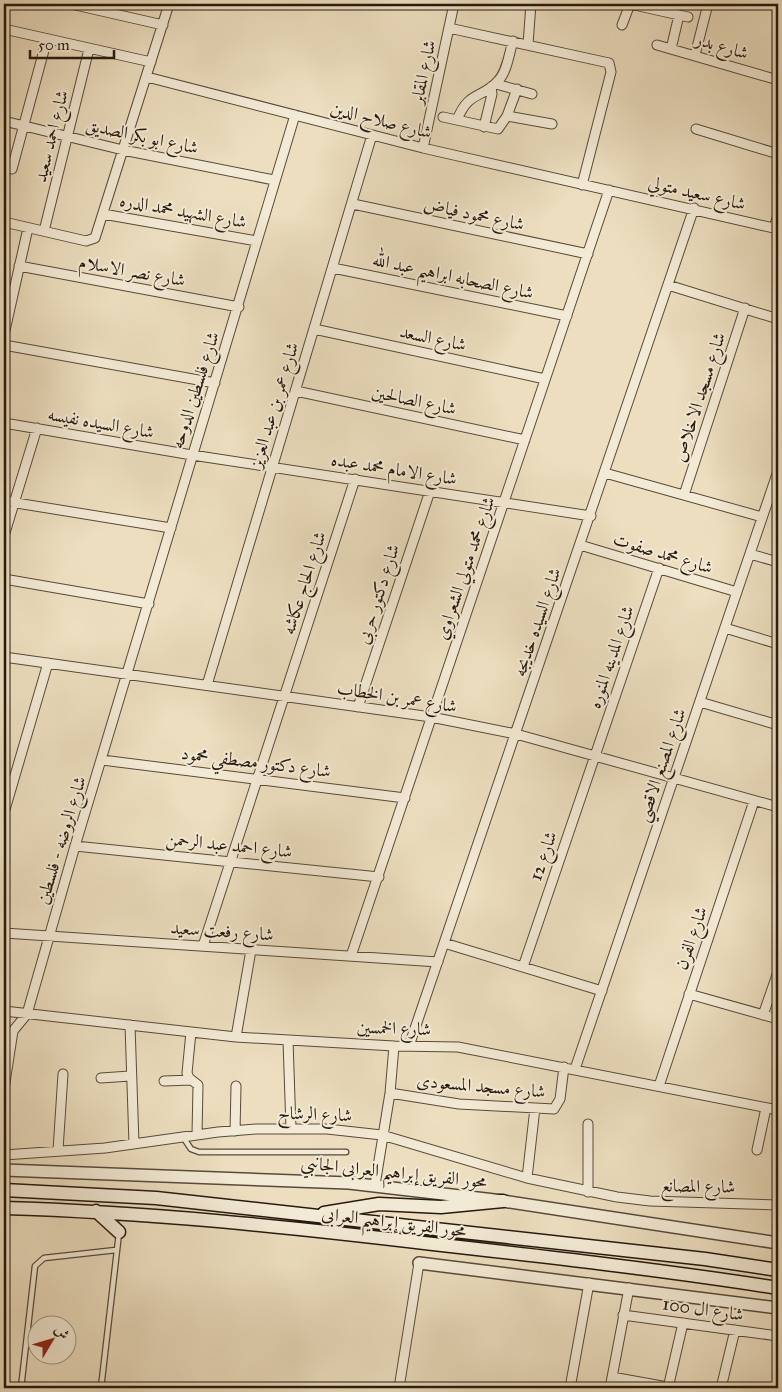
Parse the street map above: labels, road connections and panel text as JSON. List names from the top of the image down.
{
  "streets": {
    "main road": ["محور الفريق إبراهيم العرابى"],
    "street": [
      "شارع بدر",
      "شارع المقابر",
      "شارع صلاح الدين",
      "شارع احمد سعيد",
      "شارع ابو بكر الصديق",
      "شارع سعيد متولي",
      "شارع الشهيد محمد الدره",
      "شارع محمود فياض",
      "شارع نصر الاسلام",
      "شارع الصحابه ابراهيم عبد الله",
      "شارع السعد",
      "شارع فلسطين الدوحه",
      "شارع مسجد الاخلاص",
      "شارع الصالحين",
      "شارع عمر بن عبد العزيز",
      "شارع السيده نفيسه",
      "شارع الامام محمد عبده",
      "شارع محمد صفوت",
      "شارع محمد متولي الشعراوي",
      "شارع الحاج عكاشه",
      "شارع دكتور حربى",
      "شارع السيده خديجه",
      "شارع المدينه المنوره",
      "شارع عمر بن الخطاب",
      "شارع دكتور مصطفي محمود",
      "شارع المصنع الاقصي",
      "شارع الروضه - فلسطين",
      "شارع احمد عبد الرحمن",
      "شارع 12",
      "شارع رفعت سعيد",
      "شارع الفرن",
      "شارع الخمسين",
      "شارع مسجد المسعودى",
      "شارع الرشاح",
      "محور الفريق إبراهيم العرابى الجانبي",
      "شارع المصانع",
      "شارع ال 100"
    ]
  },
  "crossings": [
    ["شارع المقابر", "شارع صلاح الدين"],
    ["شارع صلاح الدين", "شارع سعيد متولي"],
    ["شارع صلاح الدين", "شارع فلسطين الدوحه"],
    ["شارع صلاح الدين", "شارع عمر بن عبد العزيز"],
    ["شارع صلاح الدين", "شارع محمد متولي الشعراوي"],
    ["شارع احمد سعيد", "شارع ابو بكر الصديق"],
    ["شارع ابو بكر الصديق", "شارع فلسطين الدوحه"],
    ["شارع سعيد متولي", "شارع محمد متولي الشعراوي"],
    ["شارع سعيد متولي", "شارع السيده خديجه"],
    ["شارع الشهيد محمد الدره", "شارع فلسطين الدوحه"],
    ["شارع محمود فياض", "شارع عمر بن عبد العزيز"],
    ["شارع محمود فياض", "شارع محمد متولي الشعراوي"],
    ["شارع نصر الاسلام", "شارع فلسطين الدوحه"],
    ["شارع الصحابه ابراهيم عبد الله", "شارع عمر بن عبد العزيز"],
    ["شارع الصحابه ابراهيم عبد الله", "شارع محمد متولي الشعراوي"],
    ["شارع السعد", "شارع عمر بن عبد العزيز"],
    ["شارع السعد", "شارع محمد متولي الشعراوي"],
    ["شارع فلسطين الدوحه", "شارع السيده نفيسه"],
    ["شارع فلسطين الدوحه", "شارع الامام محمد عبده"],
    ["شارع فلسطين الدوحه", "شارع عمر بن الخطاب"],
    ["شارع فلسطين الدوحه", "شارع الروضه - فلسطين"],
    ["شارع الصالحين", "شارع عمر بن عبد العزيز"],
    ["شارع الصالحين", "شارع محمد متولي الشعراوي"],
    ["شارع عمر بن عبد العزيز", "شارع الامام محمد عبده"],
    ["شارع عمر بن عبد العزيز", "شارع عمر بن الخطاب"],
    ["شارع السيده نفيسه", "شارع الامام محمد عبده"],
    ["شارع الامام محمد عبده", "شارع محمد متولي الشعراوي"],
    ["شارع الامام محمد عبده", "شارع الحاج عكاشه"],
    ["شارع الامام محمد عبده", "شارع دكتور حربى"],
    ["شارع الامام محمد عبده", "شارع السيده خديجه"],
    ["شارع محمد صفوت", "شارع السيده خديجه"],
    ["شارع محمد صفوت", "شارع المدينه المنوره"],
    ["شارع محمد صفوت", "شارع المصنع الاقصي"],
    ["شارع محمد متولي الشعراوي", "شارع عمر بن الخطاب"],
    ["شارع محمد متولي الشعراوي", "شارع دكتور مصطفي محمود"],
    ["شارع محمد متولي الشعراوي", "شارع احمد عبد الرحمن"],
    ["شارع محمد متولي الشعراوي", "شارع رفعت سعيد"],
    ["شارع الحاج عكاشه", "شارع عمر بن الخطاب"],
    ["شارع الحاج عكاشه", "شارع دكتور مصطفي محمود"],
    ["شارع الحاج عكاشه", "شارع احمد عبد الرحمن"],
    ["شارع الحاج عكاشه", "شارع رفعت سعيد"],
    ["شارع دكتور حربى", "شارع عمر بن الخطاب"],
    ["شارع السيده خديجه", "شارع عمر بن الخطاب"],
    ["شارع السيده خديجه", "شارع رفعت سعيد"],
    ["شارع السيده خديجه", "شارع الخمسين"],
    ["شارع المدينه المنوره", "شارع عمر بن الخطاب"],
    ["شارع المدينه المنوره", "شارع 12"],
    ["شارع عمر بن الخطاب", "شارع المصنع الاقصي"],
    ["شارع عمر بن الخطاب", "شارع الروضه - فلسطين"],
    ["شارع عمر بن الخطاب", "شارع 12"],
    ["شارع عمر بن الخطاب", "شارع الفرن"],
    ["شارع دكتور مصطفي محمود", "شارع الروضه - فلسطين"],
    ["شارع المصنع الاقصي", "شارع الخمسين"],
    ["شارع الروضه - فلسطين", "شارع احمد عبد الرحمن"],
    ["شارع الروضه - فلسطين", "شارع رفعت سعيد"],
    ["شارع الروضه - فلسطين", "شارع الخمسين"],
    ["شارع الفرن", "شارع الخمسين"],
    ["شارع الخمسين", "شارع مسجد المسعودى"],
    ["شارع الرشاح", "شارع المصانع"]
  ],
  "scale_bar": "50 m",
  "north": "top right"
}
